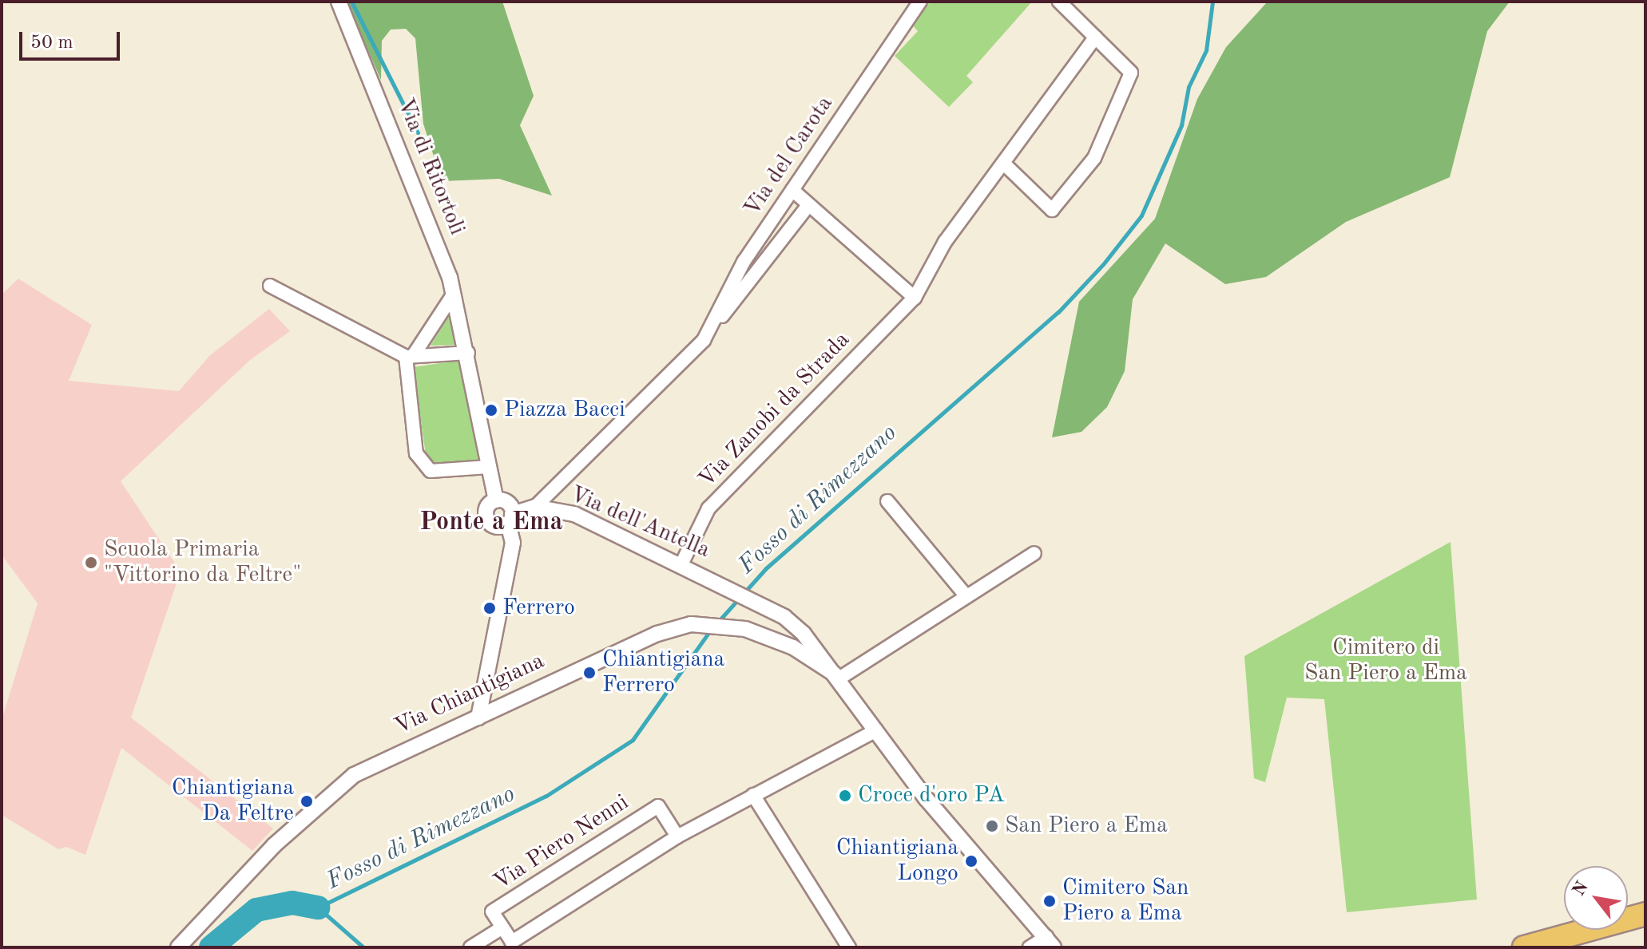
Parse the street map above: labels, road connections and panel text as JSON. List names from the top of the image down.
{
  "streets": {
    "street": [
      "Via del Carota",
      "Via di Ritortoli",
      "Via Zanobi da Strada",
      "Via dell'Antella",
      "Via Chiantigiana",
      "Via Piero Nenni"
    ]
  },
  "crossings": [
    ["Via del Carota", "Via dell'Antella"],
    ["Via di Ritortoli", "Via dell'Antella"],
    ["Via Zanobi da Strada", "Via dell'Antella"],
    ["Via dell'Antella", "Via Chiantigiana"],
    ["Via Chiantigiana", "Via Piero Nenni"]
  ],
  "districts": ["Ponte a Ema"],
  "water": ["Fosso di Rimezzano"],
  "parks": ["Cimitero di San Piero a Ema"],
  "places": [
    "Piazza Bacci",
    "Scuola Primaria \"Vittorino da Feltre\"",
    "Ferrero",
    "Chiantigiana Ferrero",
    "Croce d'oro PA",
    "Chiantigiana Da Feltre",
    "San Piero a Ema",
    "Chiantigiana Longo",
    "Cimitero San Piero a Ema"
  ],
  "scale_bar": "50 m",
  "north": "top left"
}
